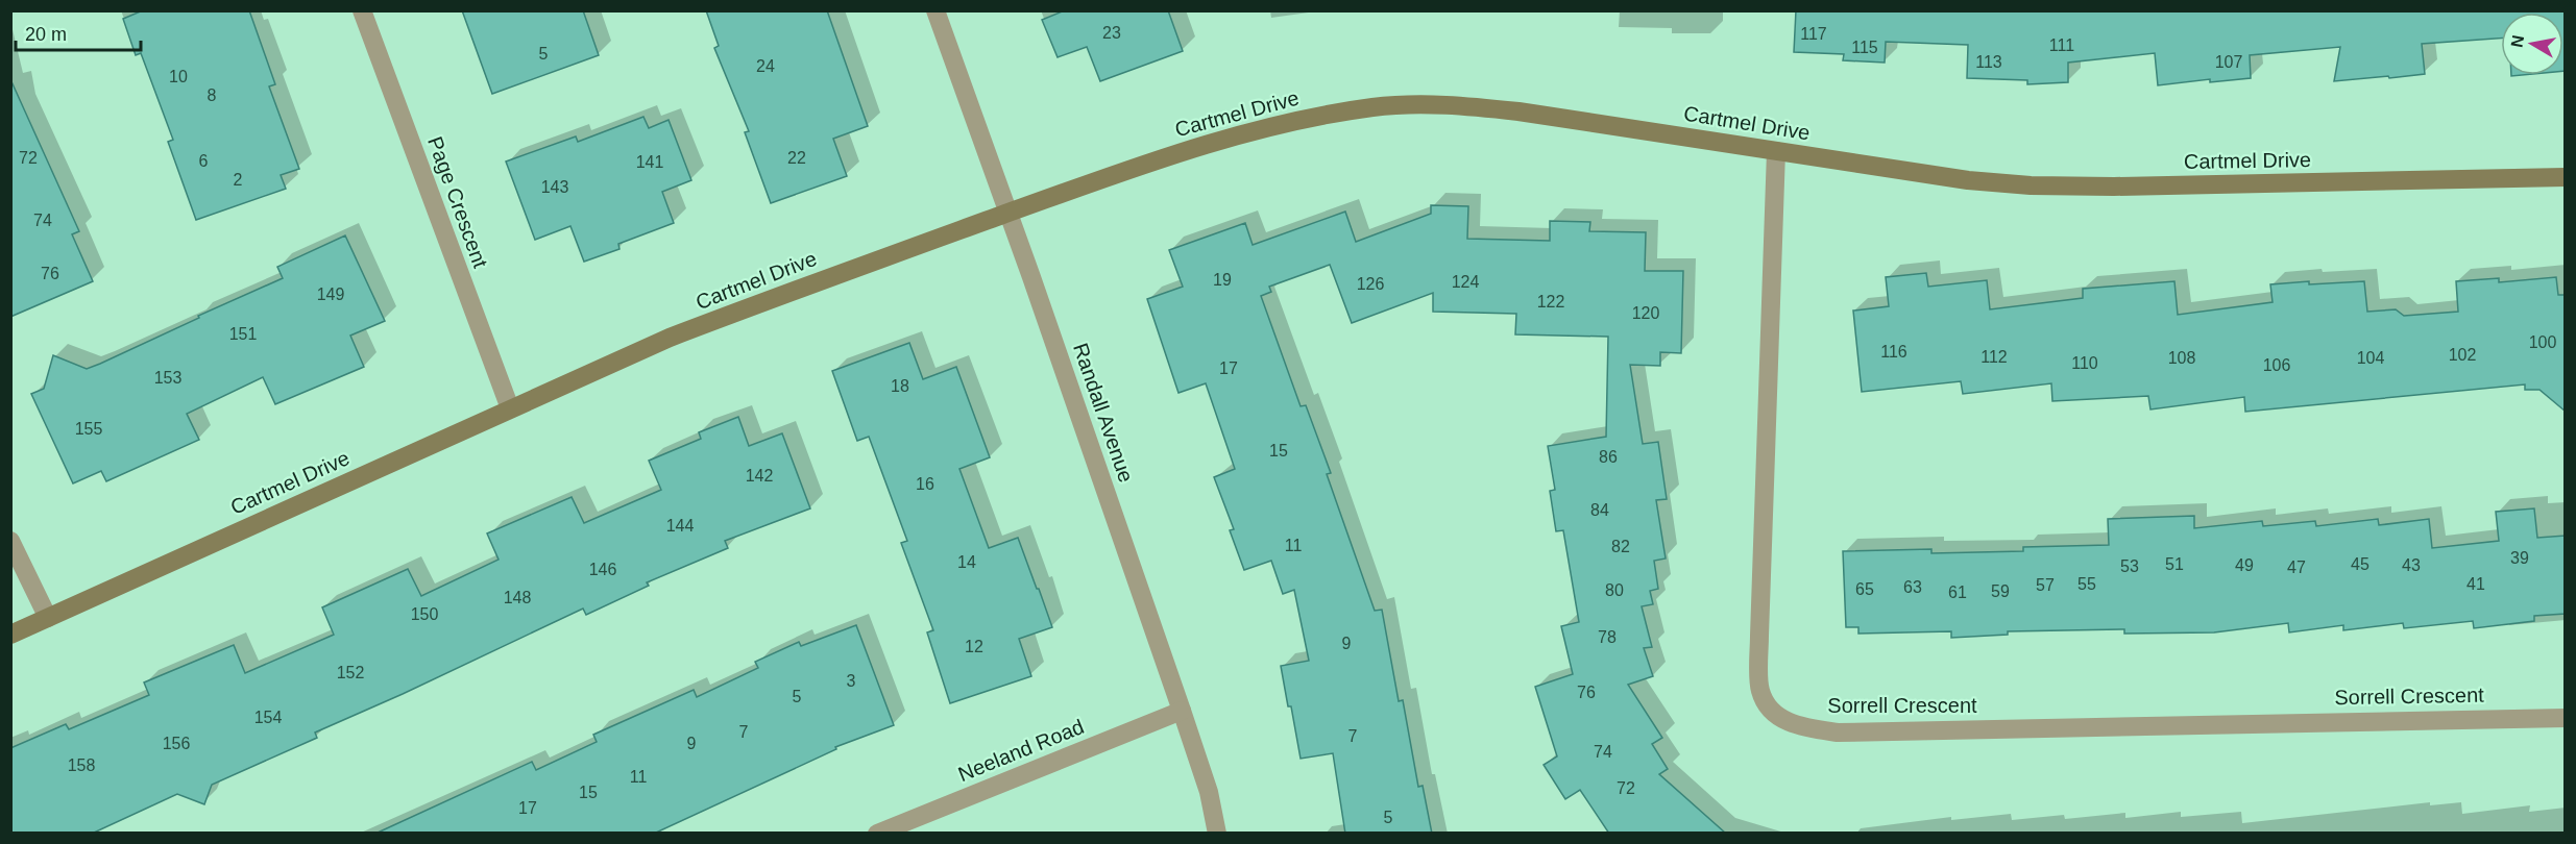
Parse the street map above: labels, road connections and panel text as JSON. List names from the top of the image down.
{
  "streets": {
    "street": [
      "Cartmel Drive",
      "Page Crescent",
      "Randall Avenue",
      "Sorrell Crescent",
      "Neeland Road"
    ]
  },
  "crossings": [
    ["Cartmel Drive", "Page Crescent"],
    ["Cartmel Drive", "Randall Avenue"],
    ["Cartmel Drive", "Sorrell Crescent"],
    ["Randall Avenue", "Neeland Road"]
  ],
  "house_numbers": [
    "23",
    "117",
    "111",
    "115",
    "5",
    "113",
    "107",
    "24",
    "10",
    "8",
    "72",
    "22",
    "6",
    "141",
    "2",
    "143",
    "74",
    "76",
    "19",
    "124",
    "126",
    "149",
    "122",
    "120",
    "151",
    "100",
    "116",
    "102",
    "112",
    "108",
    "104",
    "110",
    "106",
    "17",
    "153",
    "18",
    "155",
    "15",
    "86",
    "142",
    "16",
    "84",
    "144",
    "11",
    "82",
    "39",
    "14",
    "51",
    "45",
    "49",
    "43",
    "53",
    "47",
    "146",
    "55",
    "41",
    "57",
    "63",
    "65",
    "80",
    "59",
    "61",
    "148",
    "150",
    "78",
    "9",
    "12",
    "152",
    "3",
    "76",
    "5",
    "154",
    "7",
    "7",
    "156",
    "9",
    "74",
    "158",
    "11",
    "72",
    "15",
    "17",
    "5"
  ],
  "scale_bar": "20 m",
  "north": "left"
}
